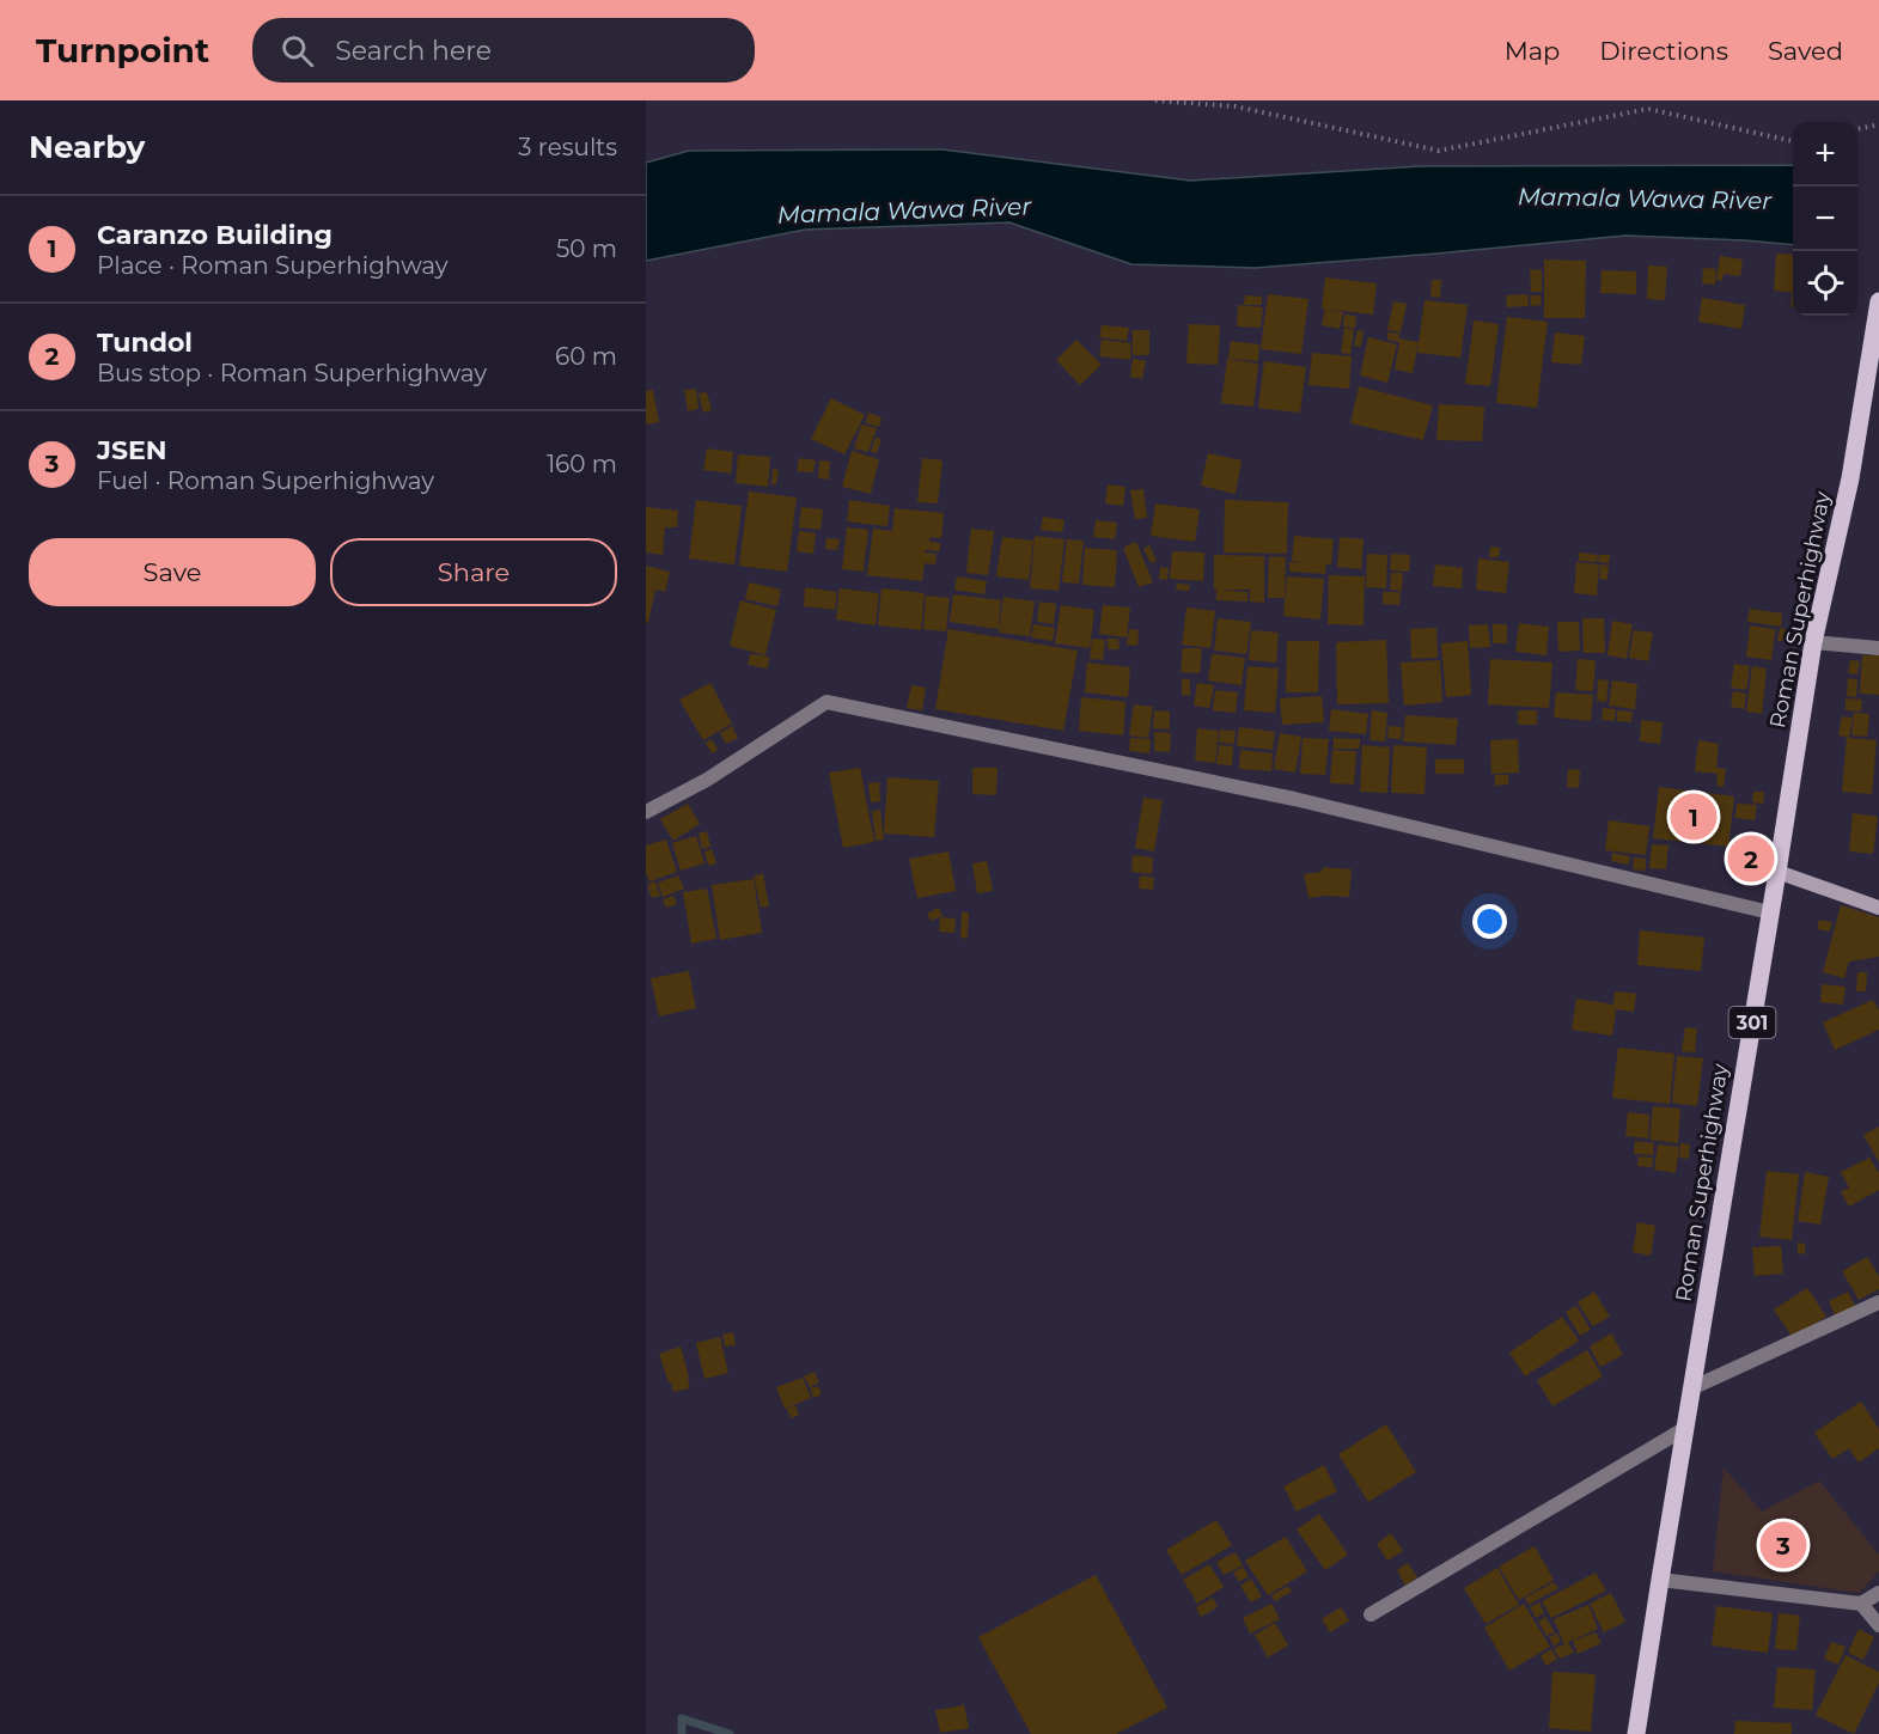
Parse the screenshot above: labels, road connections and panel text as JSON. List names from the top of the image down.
{
  "streets": {
    "main road": ["Roman Superhighway", "301"]
  },
  "water": ["Mamala Wawa River"],
  "page": {
    "header": "Turnpoint",
    "search": "Search here",
    "nav": ["Map", "Directions", "Saved"],
    "heading": ["Nearby", "3 results"],
    "map_buttons": ["+", "−"],
    "list": [
      {
        "mark": "1",
        "name": "Caranzo Building",
        "note": "Place · Roman Superhighway",
        "value": "50 m"
      },
      {
        "mark": "2",
        "name": "Tundol",
        "note": "Bus stop · Roman Superhighway",
        "value": "60 m"
      },
      {
        "mark": "3",
        "name": "JSEN",
        "note": "Fuel · Roman Superhighway",
        "value": "160 m"
      }
    ],
    "buttons": ["Save", "Share"],
    "pins": ["1", "2", "3"]
  }
}
